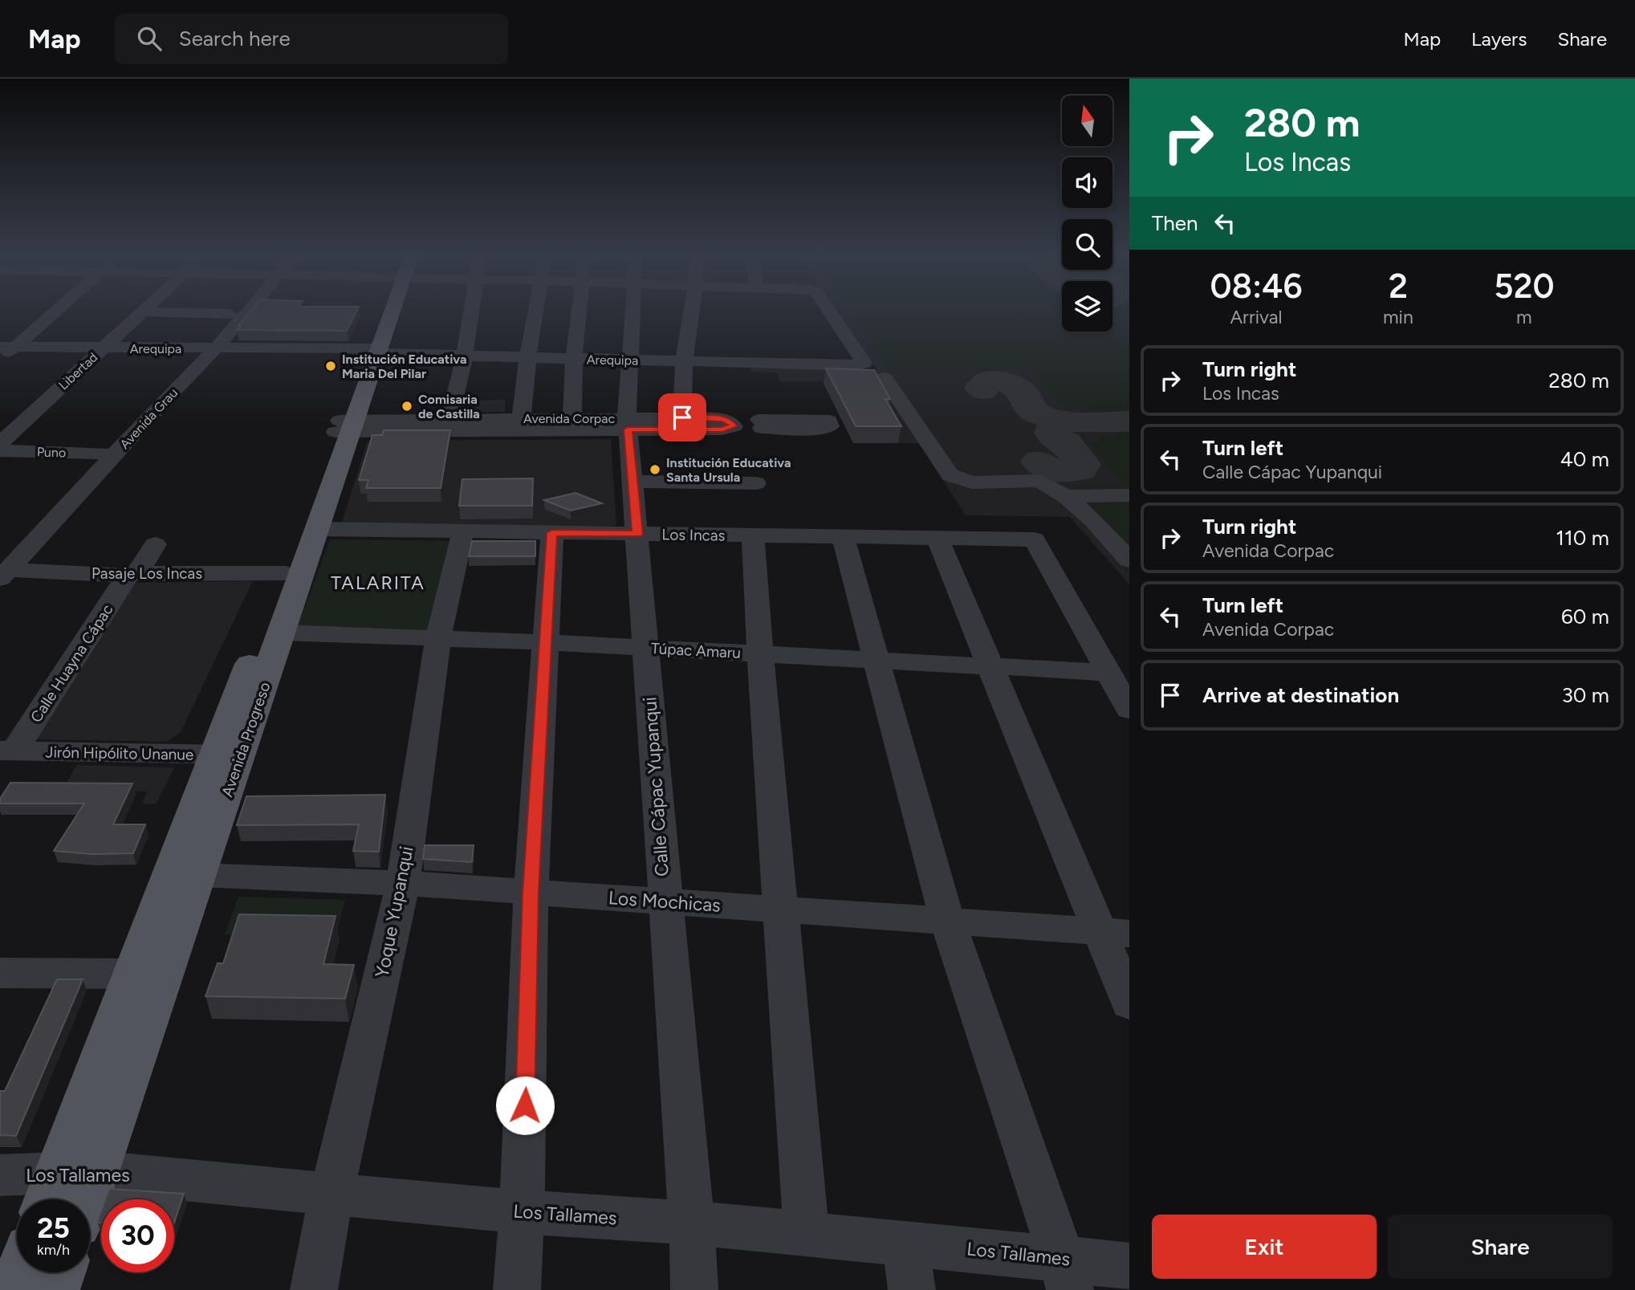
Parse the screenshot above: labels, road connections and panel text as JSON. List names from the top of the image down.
{
  "streets": {
    "main road": ["Avenida Progreso"],
    "street": [
      "Arequipa",
      "Libertad",
      "Avenida Grau",
      "Avenida Corpac",
      "Puno",
      "Los Incas",
      "Pasaje Los Incas",
      "Túpac Amaru",
      "Calle Huayna Cápac",
      "Jirón Hipólito Unanue",
      "Calle Cápac Yupanqui",
      "Los Mochicas",
      "Yoque Yupanqui",
      "Los Tallames"
    ]
  },
  "crossings": [
    ["Arequipa", "Libertad"],
    ["Arequipa", "Avenida Grau"],
    ["Arequipa", "Avenida Progreso"],
    ["Arequipa", "Calle Cápac Yupanqui"],
    ["Avenida Grau", "Puno"],
    ["Avenida Grau", "Pasaje Los Incas"],
    ["Avenida Corpac", "Avenida Progreso"],
    ["Avenida Corpac", "Calle Cápac Yupanqui"],
    ["Los Incas", "Túpac Amaru"],
    ["Los Incas", "Avenida Progreso"],
    ["Los Incas", "Calle Cápac Yupanqui"],
    ["Los Incas", "Yoque Yupanqui"],
    ["Pasaje Los Incas", "Calle Huayna Cápac"],
    ["Pasaje Los Incas", "Avenida Progreso"],
    ["Túpac Amaru", "Avenida Progreso"],
    ["Túpac Amaru", "Calle Cápac Yupanqui"],
    ["Túpac Amaru", "Yoque Yupanqui"],
    ["Calle Huayna Cápac", "Jirón Hipólito Unanue"],
    ["Avenida Progreso", "Jirón Hipólito Unanue"],
    ["Avenida Progreso", "Los Mochicas"],
    ["Avenida Progreso", "Los Tallames"],
    ["Calle Cápac Yupanqui", "Los Mochicas"],
    ["Calle Cápac Yupanqui", "Los Tallames"],
    ["Los Mochicas", "Yoque Yupanqui"],
    ["Yoque Yupanqui", "Los Tallames"]
  ],
  "districts": ["TALARITA"],
  "places": ["Institución Educativa Maria Del Pilar", "Comisaria de Castilla", "Institución Educativa Santa Ursula"],
  "north": "top",
  "page": {
    "header": "Map",
    "search": "Search here",
    "nav": ["Map", "Layers", "Share"],
    "turn": ["280 m", "Los Incas"],
    "then": "Then",
    "eta": [
      "08:46",
      "Arrival",
      "2",
      "min",
      "520",
      "m"
    ],
    "list": [
      {
        "name": "Turn right",
        "note": "Los Incas",
        "value": "280 m"
      },
      {
        "name": "Turn left",
        "note": "Calle Cápac Yupanqui",
        "value": "40 m"
      },
      {
        "name": "Turn right",
        "note": "Avenida Corpac",
        "value": "110 m"
      },
      {
        "name": "Turn left",
        "note": "Avenida Corpac",
        "value": "60 m"
      },
      {
        "name": "Arrive at destination",
        "value": "30 m"
      }
    ],
    "speed": "25 km/h",
    "limit": "30",
    "buttons": ["Exit", "Share"]
  }
}
